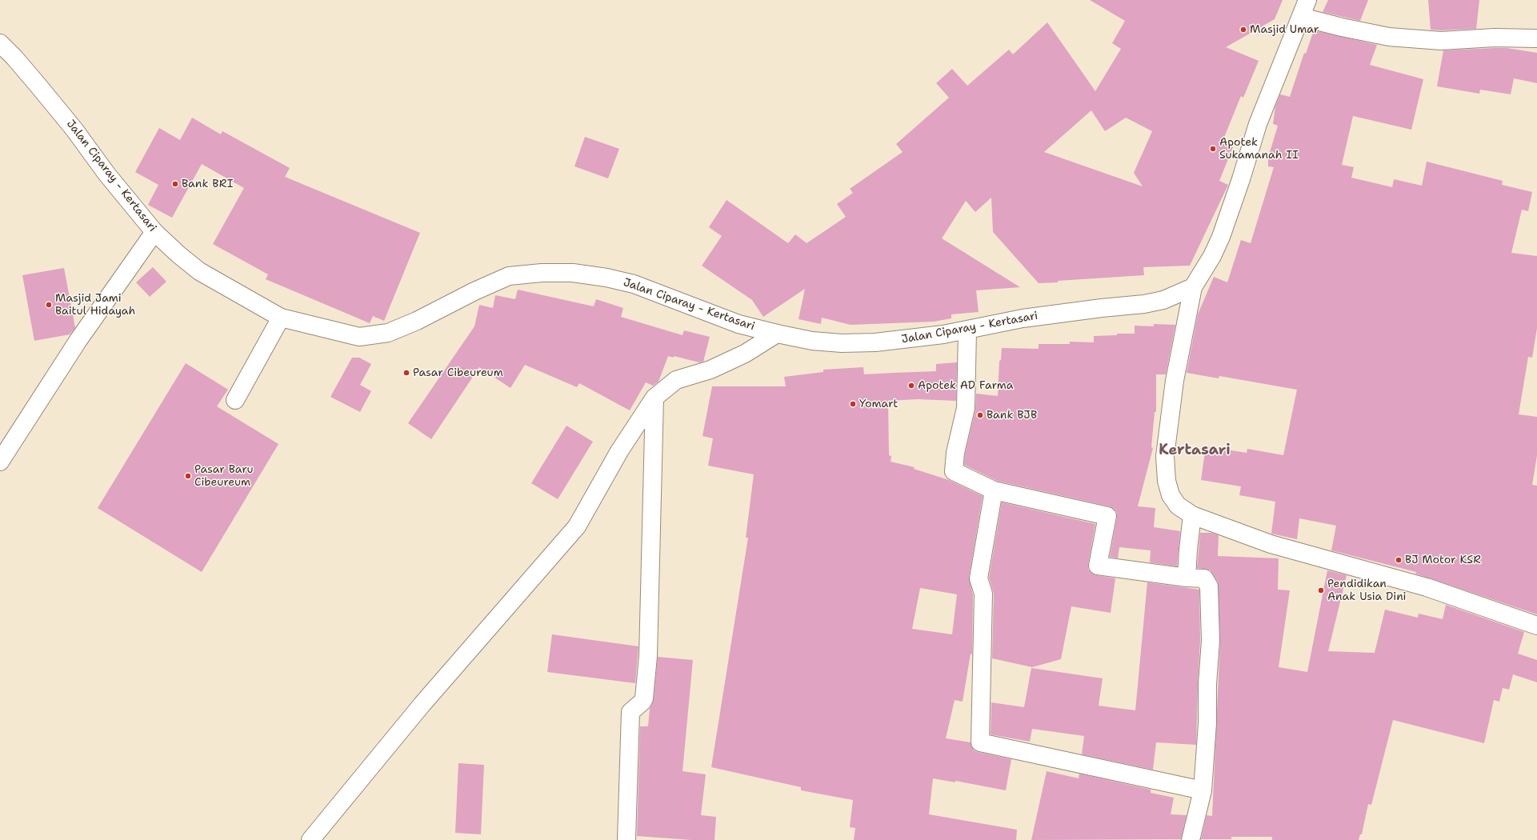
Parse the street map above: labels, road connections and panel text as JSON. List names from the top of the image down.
{
  "streets": {
    "street": ["Jalan Ciparay - Kertasari"]
  },
  "districts": ["Kertasari"],
  "places": [
    "Masjid Umar",
    "Apotek Sukamanah II",
    "Bank BRI",
    "Masjid Jami Baitul Hidayah",
    "Pasar Cibeureum",
    "Apotek AD Farma",
    "Yomart",
    "Bank BJB",
    "Pasar Baru Cibeureum",
    "BJ Motor KSR",
    "Pendidikan Anak Usia Dini"
  ]
}
